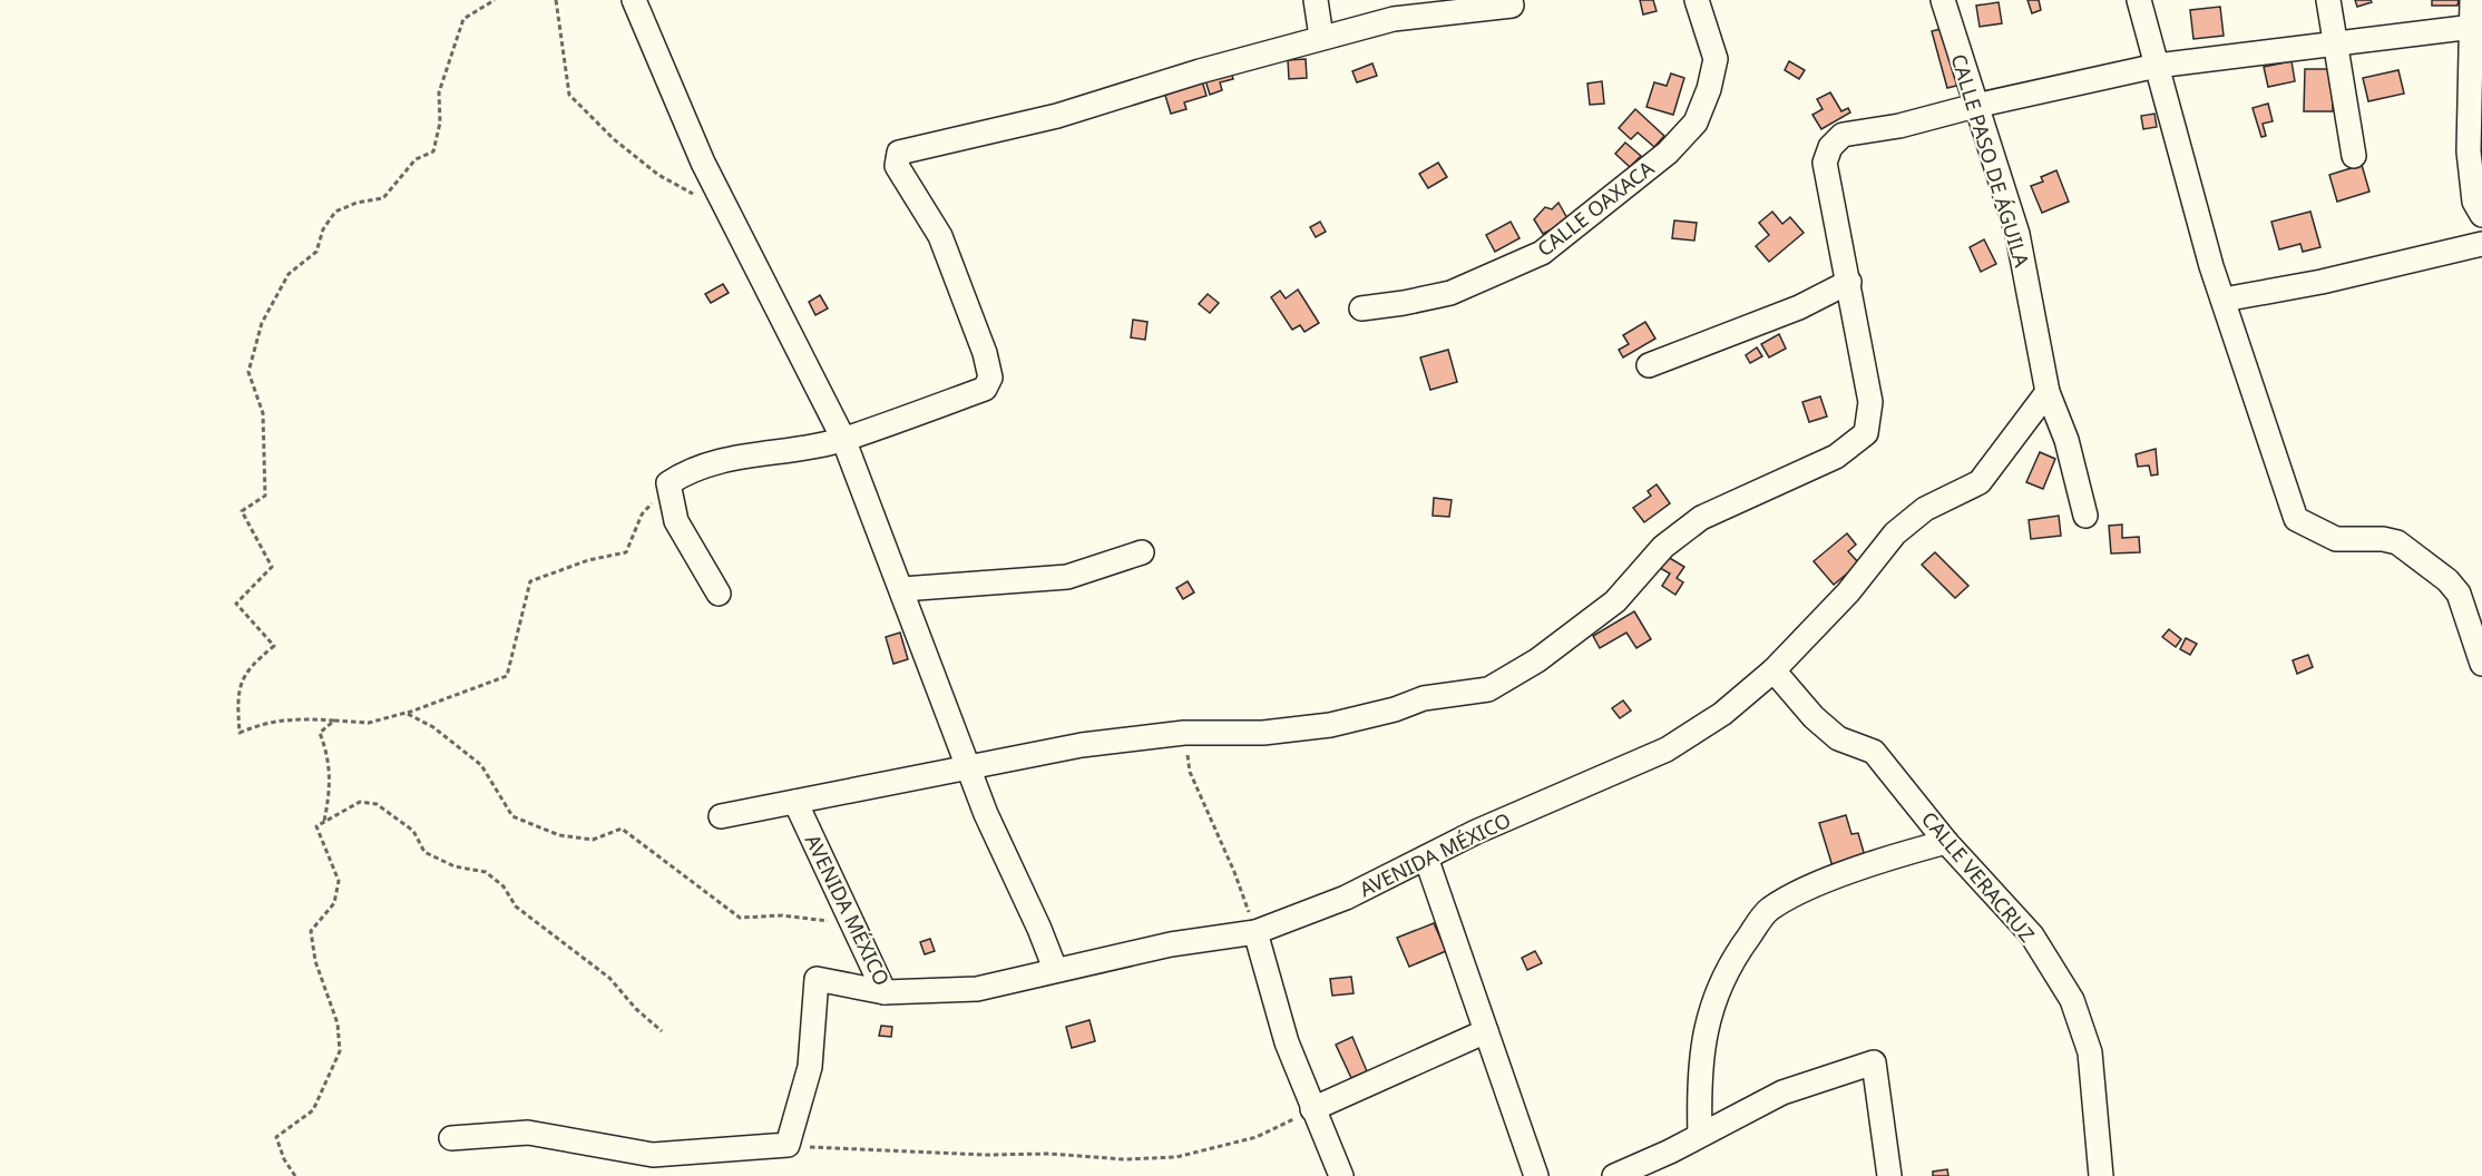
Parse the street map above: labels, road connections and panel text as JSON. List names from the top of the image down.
{
  "streets": {
    "street": [
      "CALLE PASO DE ÁGUILA",
      "CALLE OAXACA",
      "AVENIDA MÉXICO",
      "CALLE VERACRUZ"
    ]
  },
  "crossings": [
    ["CALLE PASO DE ÁGUILA", "AVENIDA MÉXICO"],
    ["AVENIDA MÉXICO", "CALLE VERACRUZ"]
  ]
}
